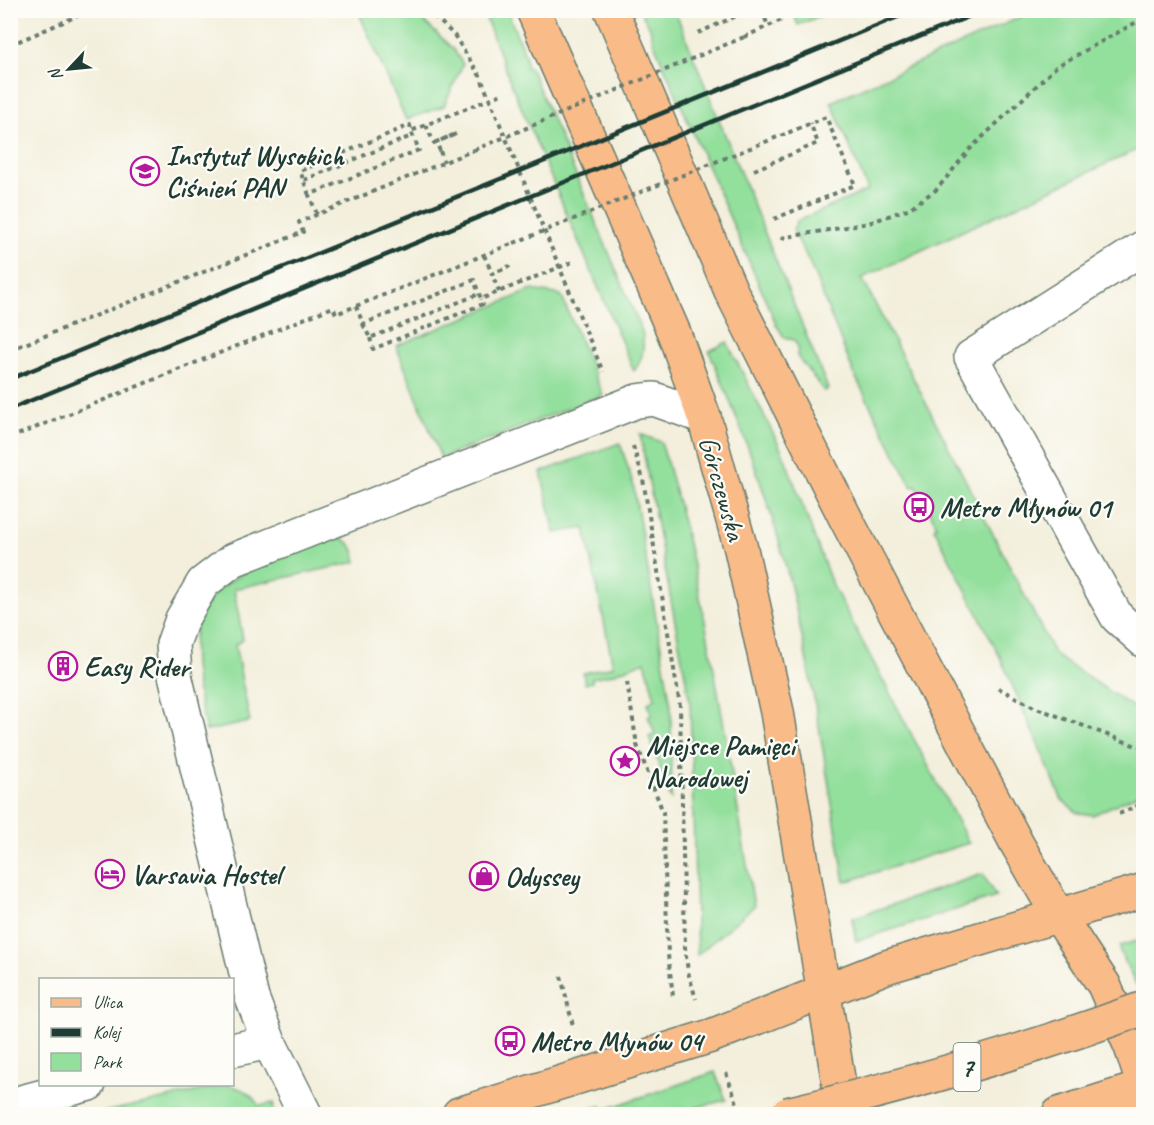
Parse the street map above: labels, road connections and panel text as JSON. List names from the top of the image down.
{
  "streets": {
    "main road": ["Górczewska", "7"]
  },
  "places": {
    "school or university": ["Instytut Wysokich Ciśnień PAN"],
    "bus stop": ["Metro Młynów 01", "Metro Młynów 04"],
    "building": ["Easy Rider"],
    "place": ["Miejsce Pamięci Narodowej"],
    "hotel": ["Varsavia Hostel"],
    "shop": ["Odyssey"]
  },
  "legend": ["Ulica", "Kolej", "Park"],
  "north": "bottom left"
}
